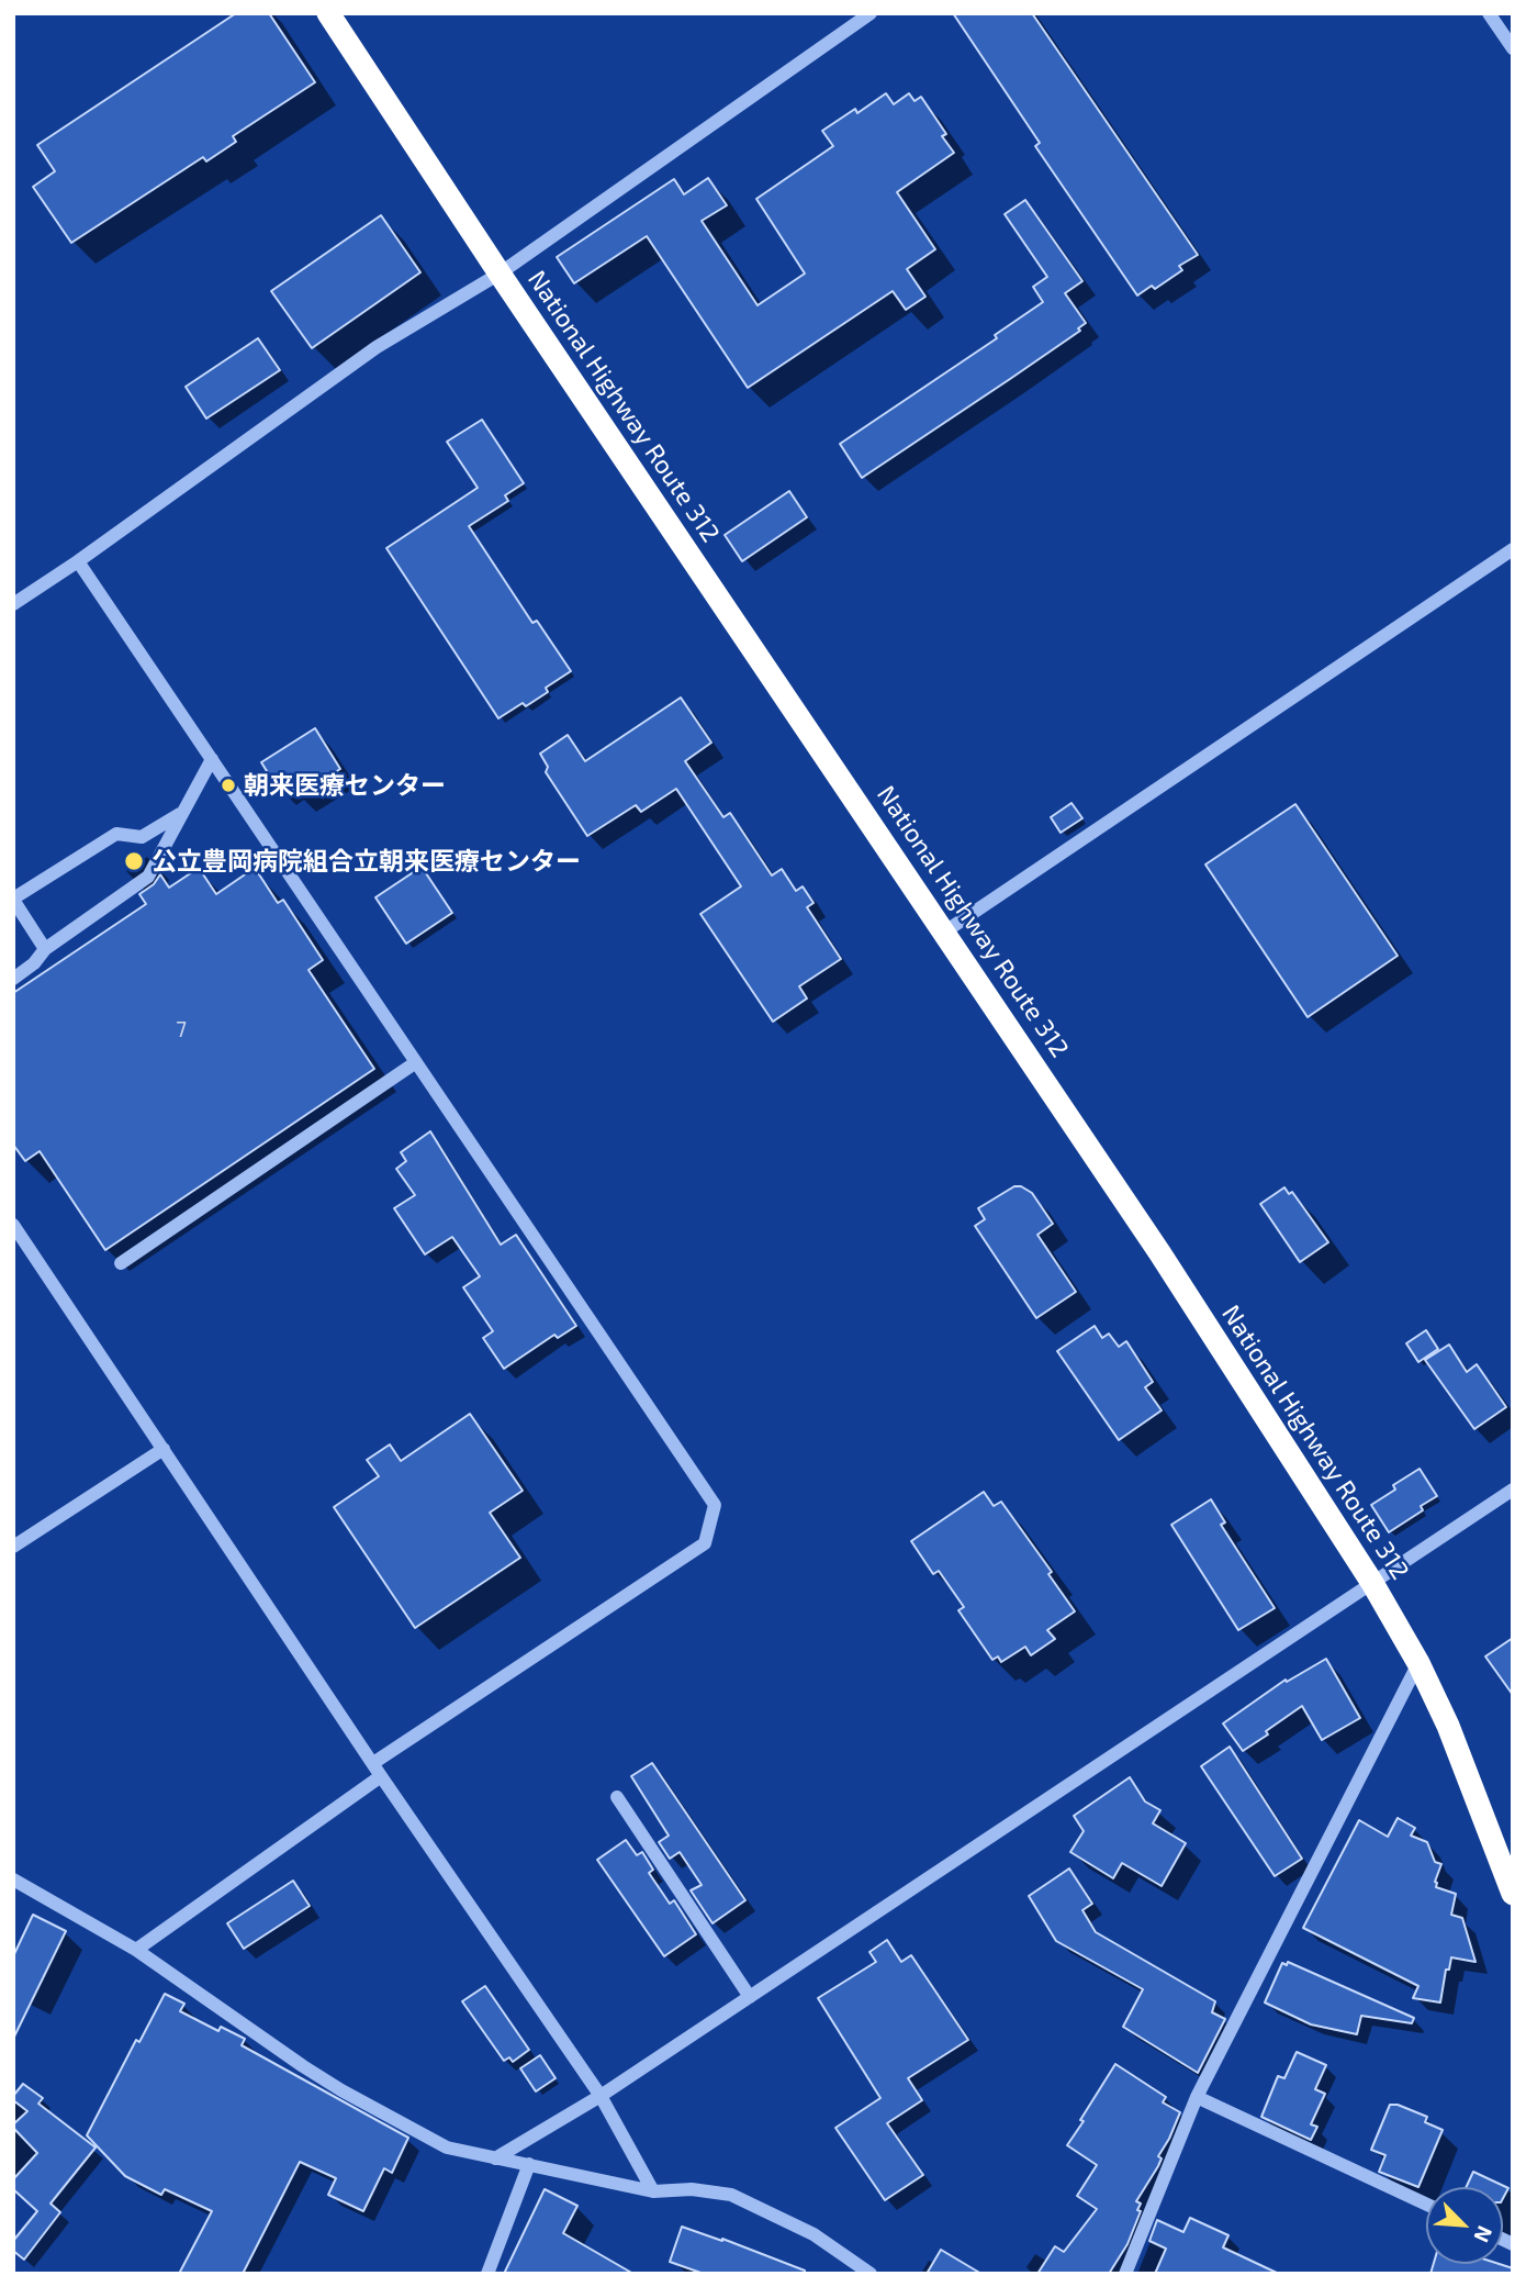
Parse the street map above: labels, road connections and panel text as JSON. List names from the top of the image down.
{
  "streets": {
    "highway": ["National Highway Route 312"]
  },
  "places": ["朝来医療センター", "公立豊岡病院組合立朝来医療センター"],
  "house_numbers": ["7"],
  "north": "bottom right"
}
